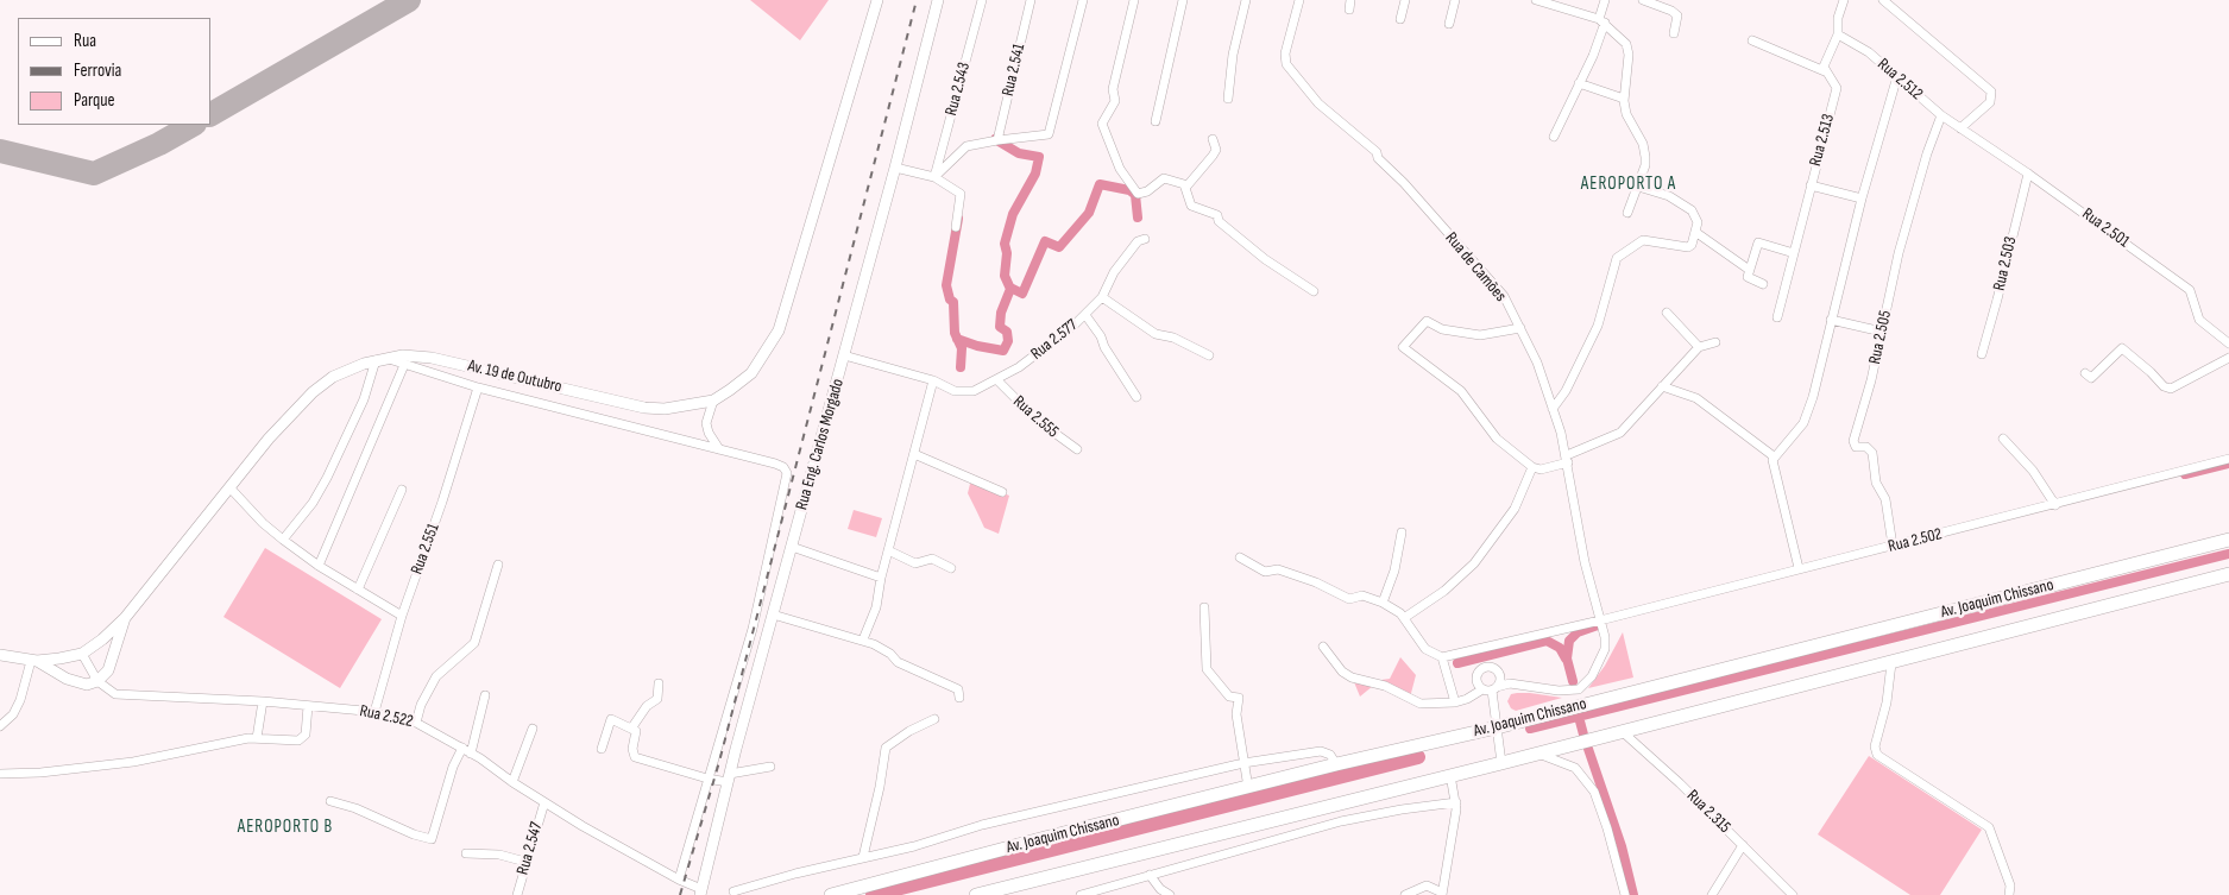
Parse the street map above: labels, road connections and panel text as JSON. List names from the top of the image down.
{
  "streets": {
    "main road": ["Av. Joaquim Chissano"],
    "street": [
      "Rua 2.541",
      "Rua 2.512",
      "Rua 2.543",
      "Rua 2.513",
      "Rua 2.501",
      "Rua 2.503",
      "Rua de Camões",
      "Rua 2.505",
      "Rua 2.577",
      "Av. 19 de Outubro",
      "Rua 2.555",
      "Rua Eng. Carlos Morgado",
      "Rua 2.502",
      "Rua 2.551",
      "Rua 2.522",
      "Rua 2.315",
      "Rua 2.547"
    ]
  },
  "crossings": [
    ["Rua 2.512", "Rua 2.501"],
    ["Rua 2.512", "Rua 2.505"],
    ["Rua 2.501", "Rua 2.503"],
    ["Rua de Camões", "Rua 2.502"],
    ["Rua 2.505", "Rua 2.502"],
    ["Rua 2.577", "Rua 2.555"],
    ["Rua 2.577", "Rua Eng. Carlos Morgado"],
    ["Rua Eng. Carlos Morgado", "Rua 2.522"],
    ["Rua 2.551", "Rua 2.522"],
    ["Av. Joaquim Chissano", "Rua 2.315"],
    ["Rua 2.522", "Rua 2.547"]
  ],
  "districts": ["AEROPORTO A", "AEROPORTO B"],
  "legend": ["Rua", "Ferrovia", "Parque"]
}
